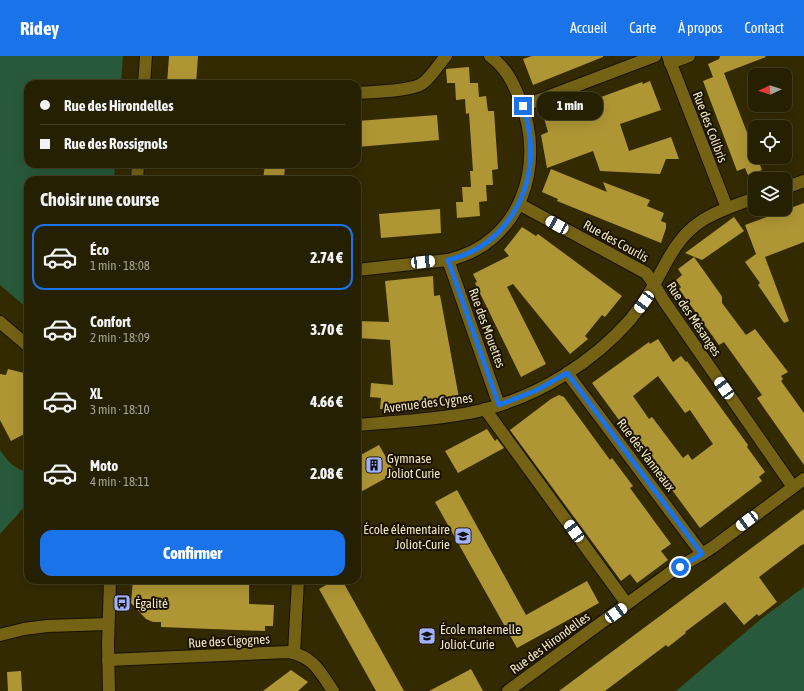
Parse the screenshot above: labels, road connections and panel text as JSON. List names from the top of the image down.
{
  "streets": {
    "street": [
      "Rue des Colibris",
      "Rue des Courlis",
      "Rue des Mésanges",
      "Rue des Mouettes",
      "Avenue des Cygnes",
      "Rue des Vanneaux",
      "Rue des Cigognes",
      "Rue des Hirondelles"
    ]
  },
  "crossings": [
    ["Rue des Colibris", "Avenue des Cygnes"],
    ["Rue des Courlis", "Rue des Mésanges"],
    ["Rue des Courlis", "Avenue des Cygnes"],
    ["Rue des Mésanges", "Avenue des Cygnes"],
    ["Rue des Mésanges", "Rue des Hirondelles"],
    ["Rue des Mouettes", "Avenue des Cygnes"],
    ["Avenue des Cygnes", "Rue des Vanneaux"],
    ["Rue des Vanneaux", "Rue des Hirondelles"]
  ],
  "places": {
    "building": ["Gymnase Joliot Curie"],
    "school or university": ["École élémentaire Joliot-Curie", "École maternelle Joliot-Curie"],
    "bus stop": ["Égalité"]
  },
  "north": "left",
  "page": {
    "header": "Ridey",
    "nav": [
      "Accueil",
      "Carte",
      "À propos",
      "Contact"
    ],
    "banner": ["Rue des Hirondelles", "Rue des Rossignols"],
    "bubble": "1 min",
    "heading": "Choisir une course",
    "list": [
      {
        "name": "Éco",
        "note": "1 min · 18:08",
        "value": "2.74 €"
      },
      {
        "name": "Confort",
        "note": "2 min · 18:09",
        "value": "3.70 €"
      },
      {
        "name": "XL",
        "note": "3 min · 18:10",
        "value": "4.66 €"
      },
      {
        "name": "Moto",
        "note": "4 min · 18:11",
        "value": "2.08 €"
      }
    ],
    "buttons": "Confirmer"
  }
}
